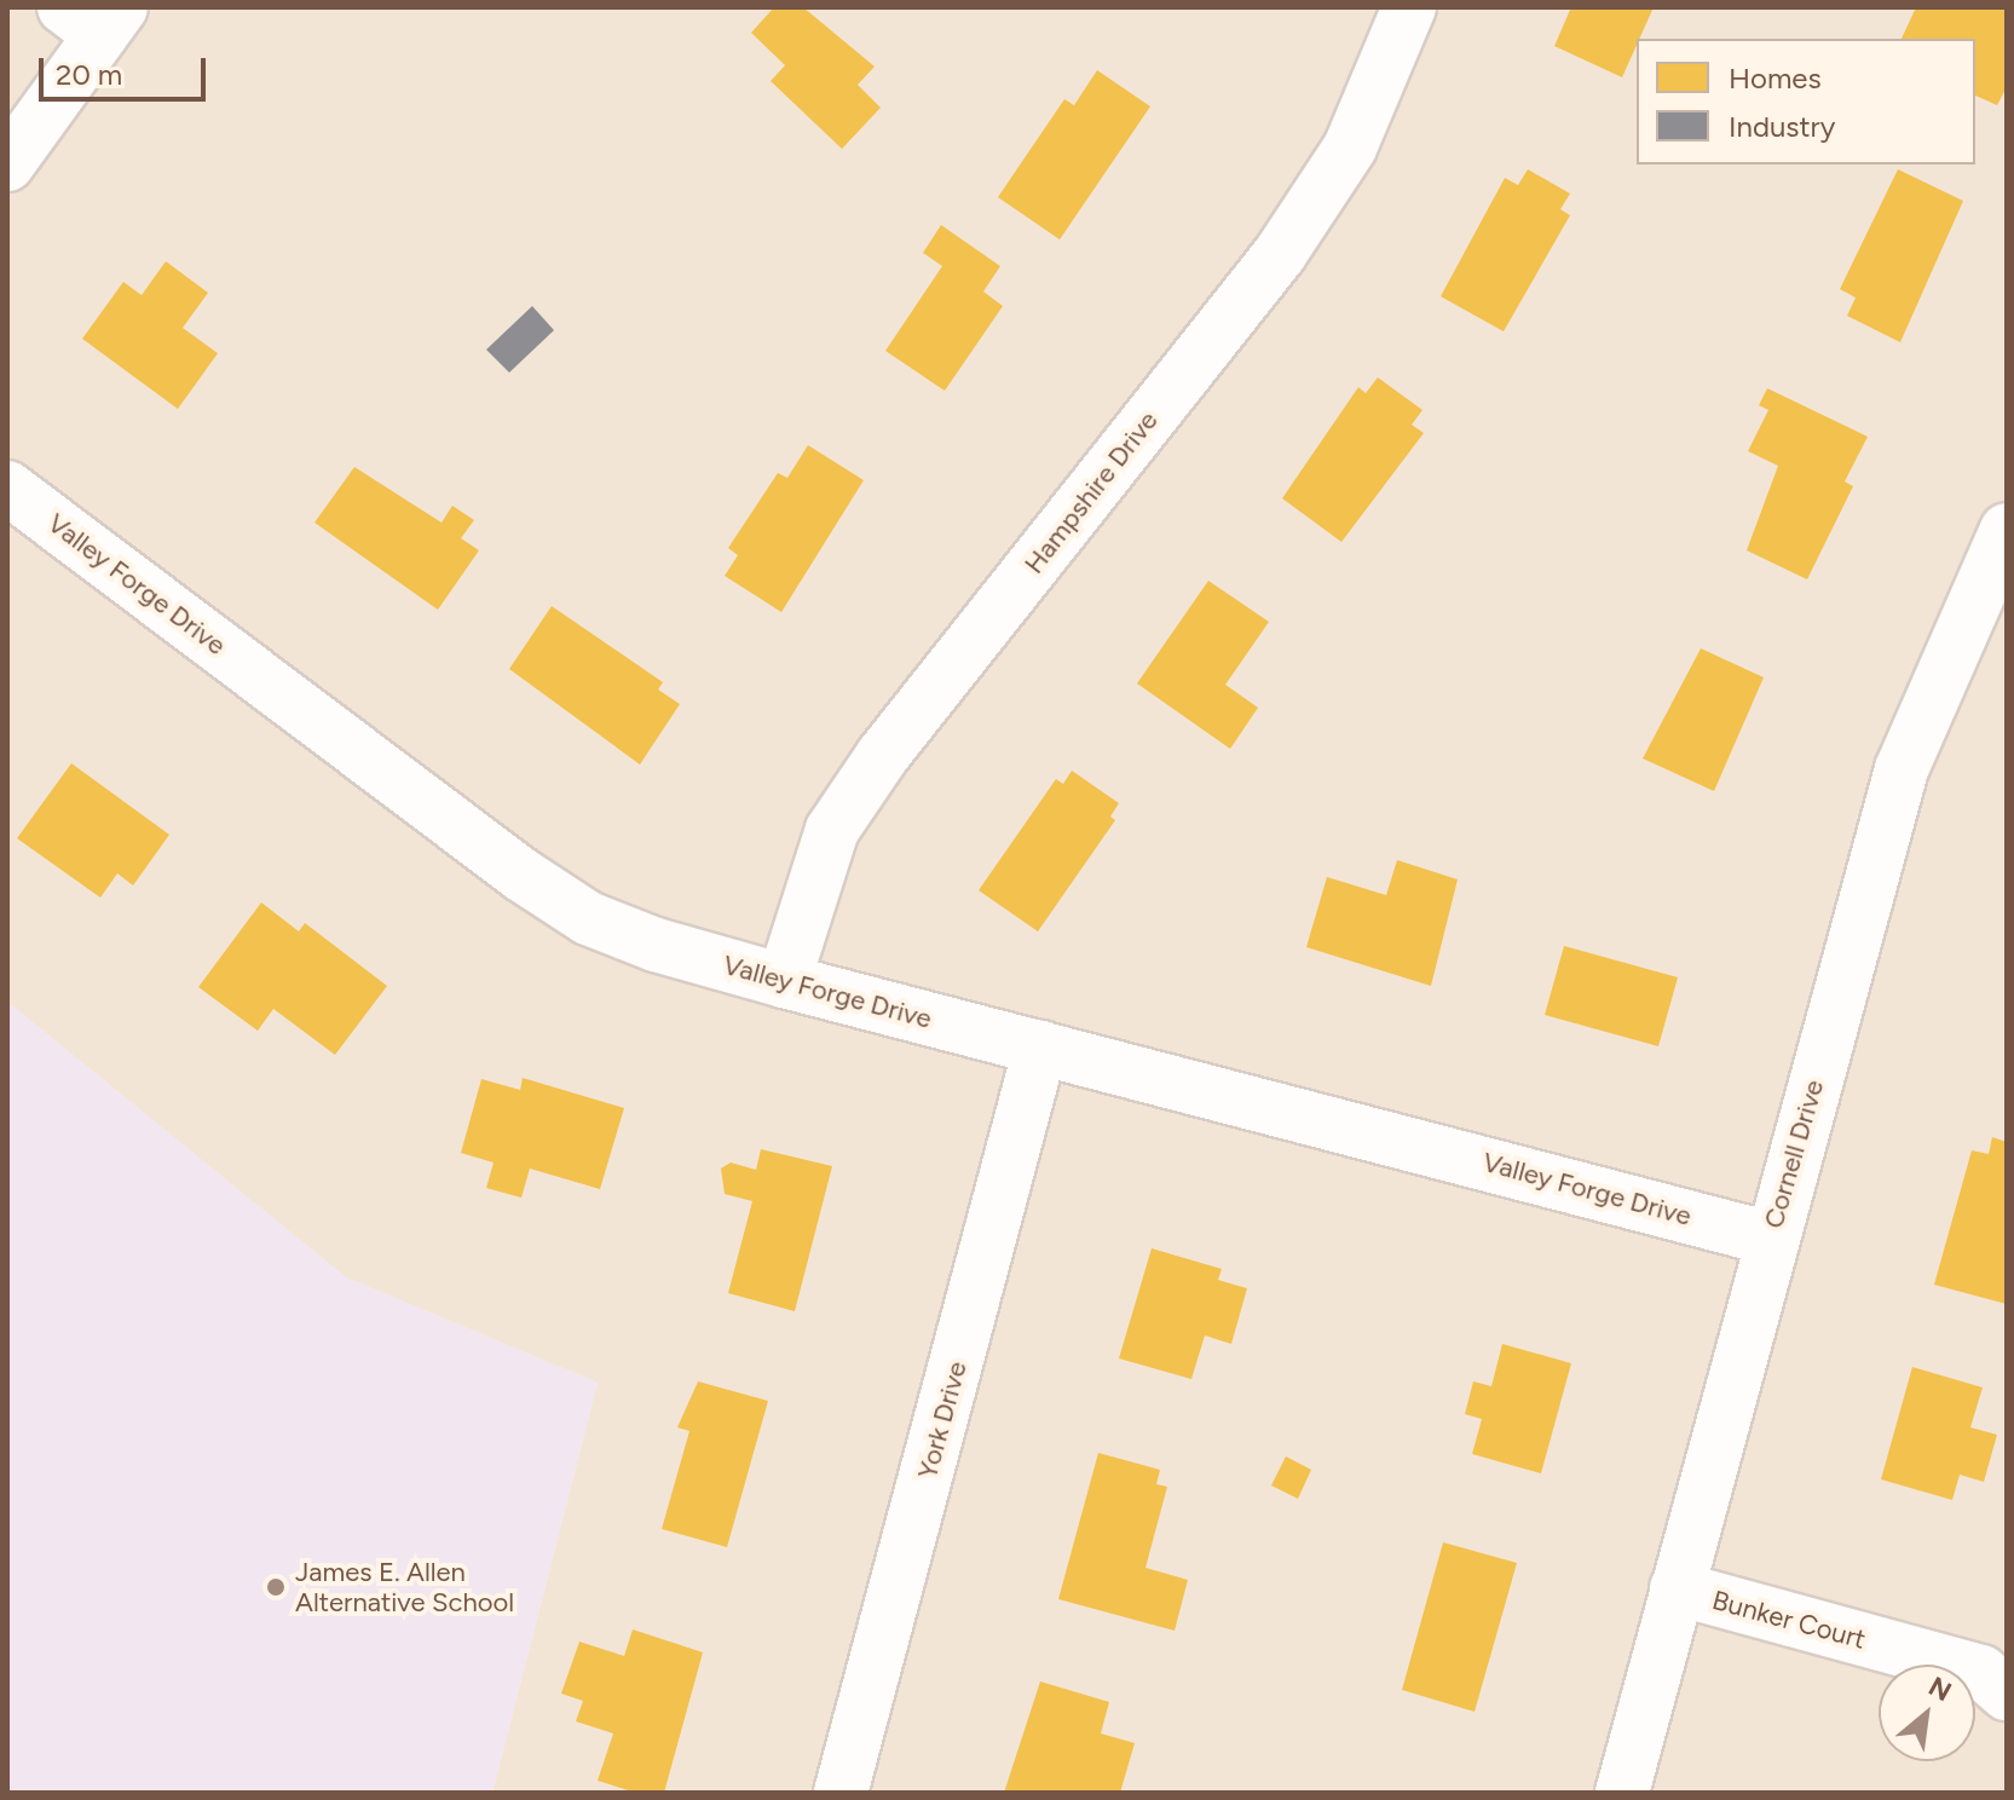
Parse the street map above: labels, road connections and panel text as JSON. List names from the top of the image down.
{
  "streets": {
    "street": [
      "Hampshire Drive",
      "Valley Forge Drive",
      "Cornell Drive",
      "York Drive",
      "Bunker Court"
    ]
  },
  "crossings": [
    ["Hampshire Drive", "Valley Forge Drive"],
    ["Valley Forge Drive", "Cornell Drive"],
    ["Valley Forge Drive", "York Drive"],
    ["Cornell Drive", "Bunker Court"]
  ],
  "places": ["James E. Allen Alternative School"],
  "legend": ["Homes", "Industry"],
  "scale_bar": "20 m",
  "north": "top right"
}
